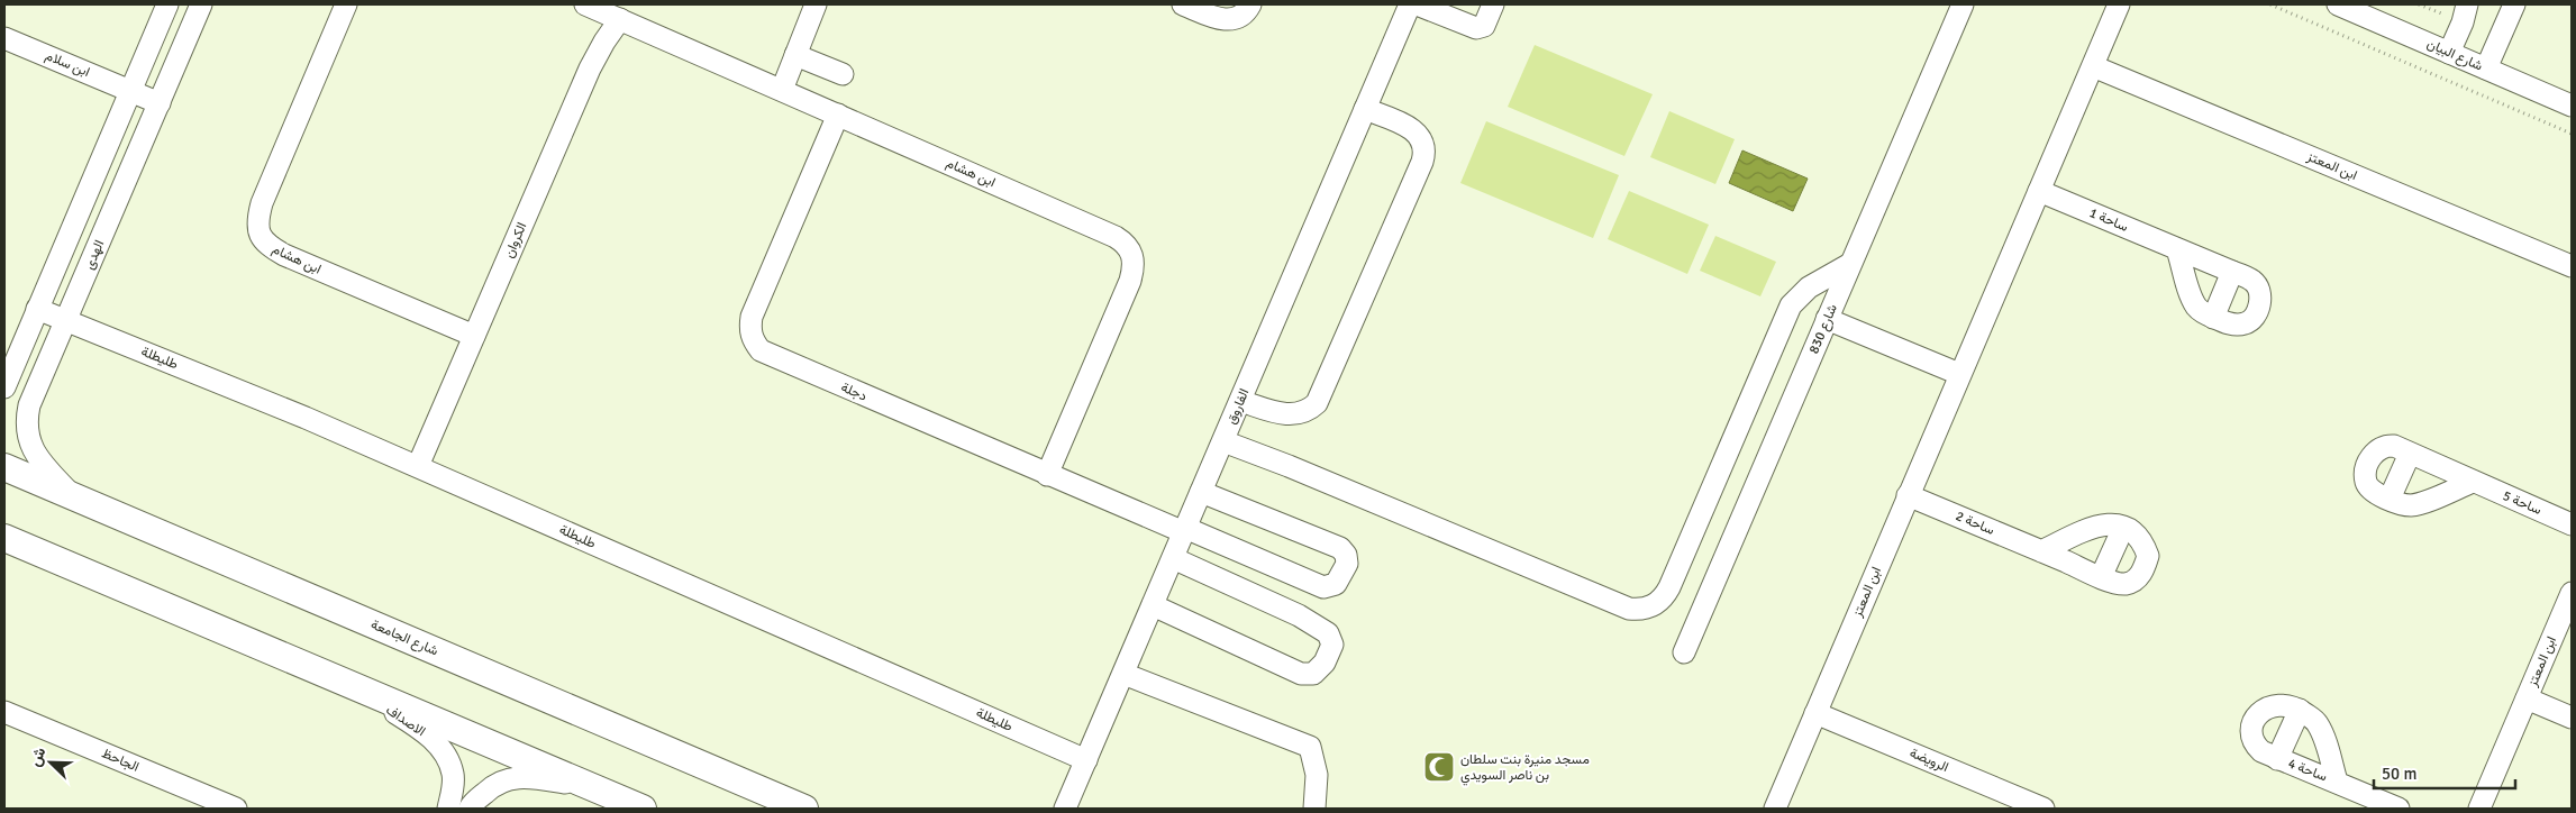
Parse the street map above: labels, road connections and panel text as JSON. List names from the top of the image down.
{
  "streets": {
    "main road": ["شارع الجامعة"],
    "street": [
      "شارع البيان",
      "ابن سلام",
      "ابن المعتز",
      "ابن هشام",
      "ساحة 1",
      "الكروان",
      "الهدى",
      "شارع 830",
      "طليطلة",
      "دجلة",
      "الفاروق",
      "ساحة 5",
      "ساحة 2",
      "الاصداف",
      "الجاحظ",
      "الرويضة",
      "ساحة 4"
    ]
  },
  "crossings": [
    ["ابن سلام", "الهدى"],
    ["ابن المعتز", "ساحة 1"],
    ["ابن المعتز", "ساحة 2"],
    ["ابن المعتز", "الرويضة"],
    ["ابن هشام", "الكروان"],
    ["ابن هشام", "دجلة"],
    ["الكروان", "طليطلة"],
    ["الهدى", "طليطلة"],
    ["الهدى", "شارع الجامعة"],
    ["طليطلة", "الفاروق"],
    ["دجلة", "الفاروق"]
  ],
  "places": {
    "mosque": ["مسجد منيرة بنت سلطان بن ناصر السويدي"]
  },
  "scale_bar": "50 m",
  "north": "top left"
}
